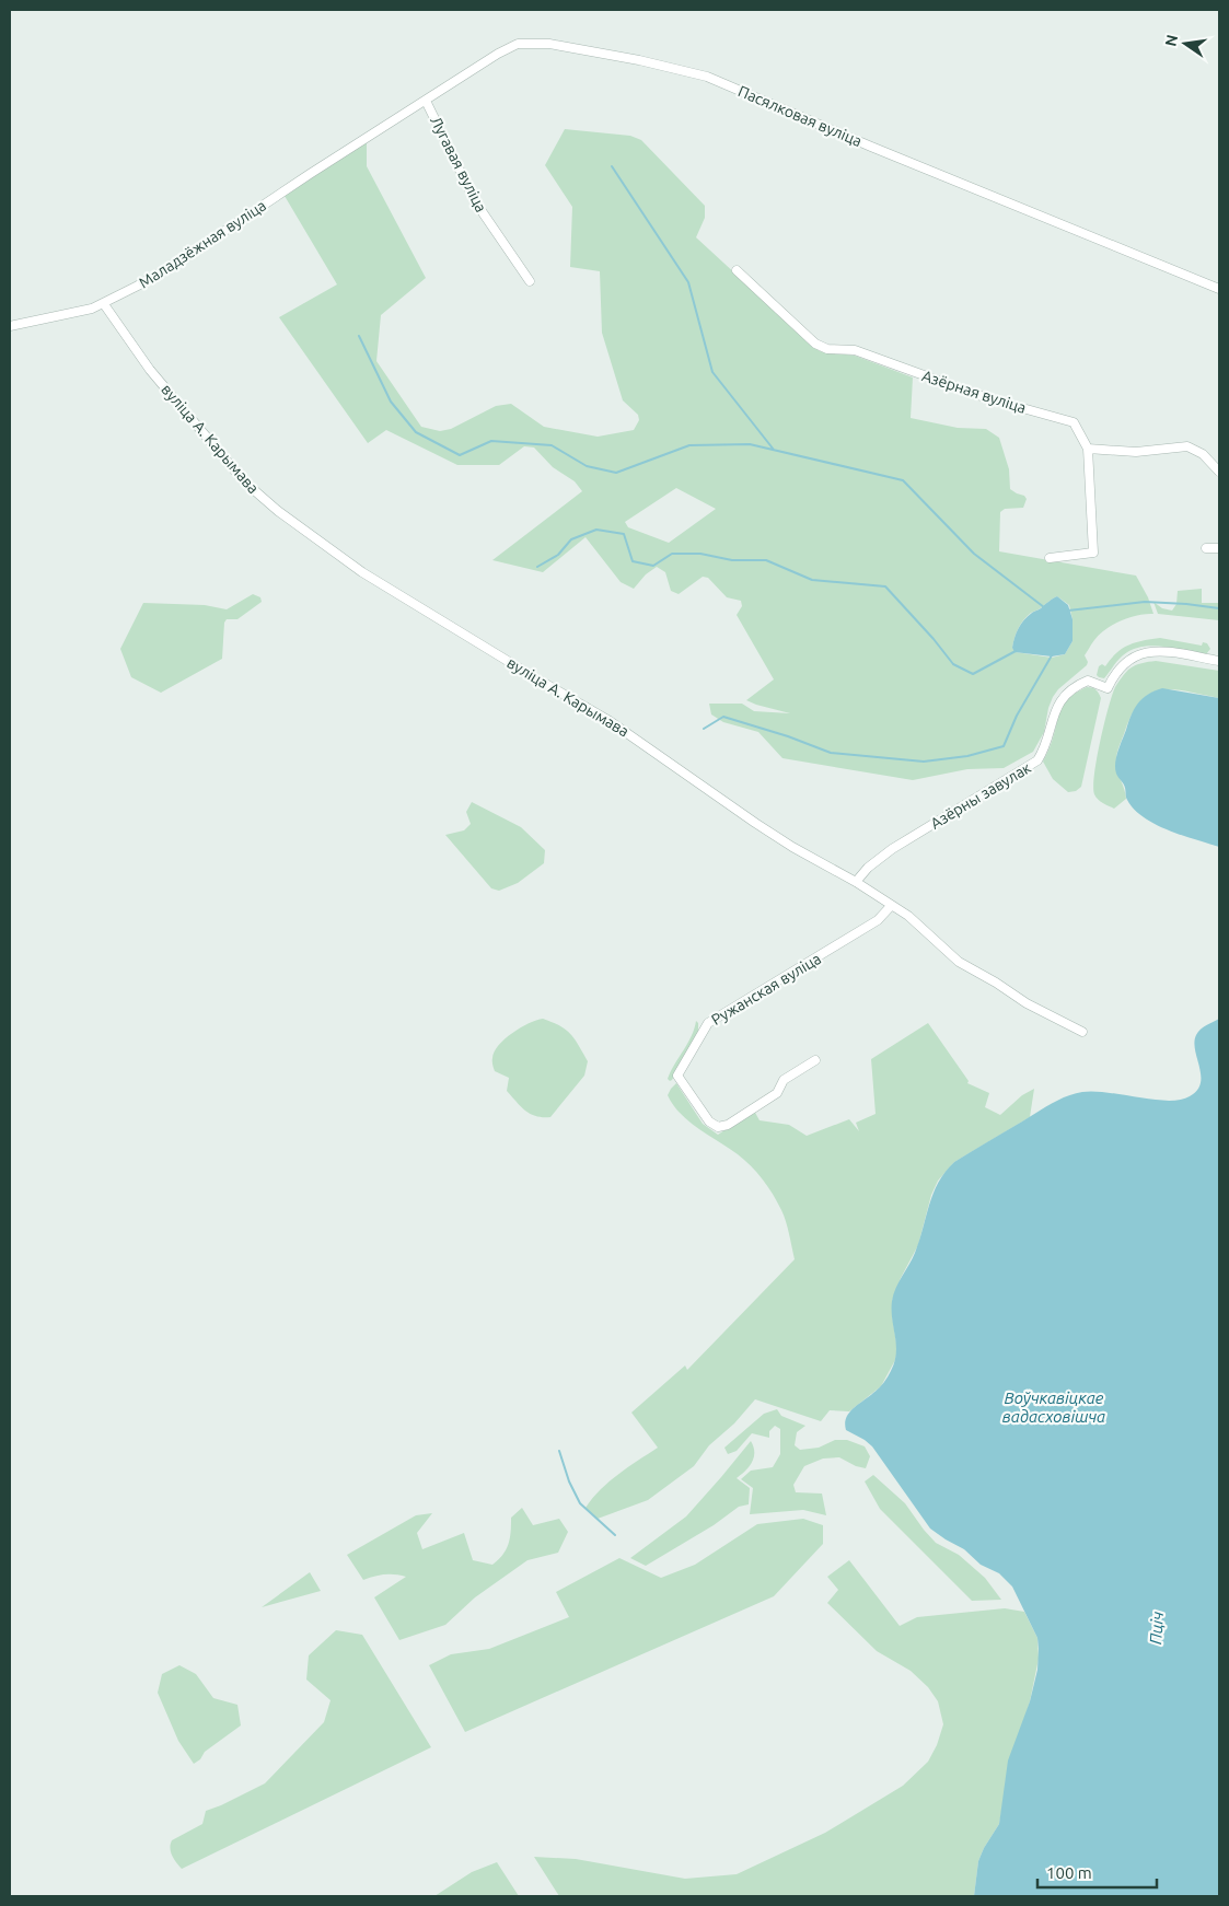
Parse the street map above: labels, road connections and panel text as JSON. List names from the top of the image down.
{
  "streets": {
    "street": [
      "Пасялковая вуліца",
      "Лугавая вуліца",
      "Маладзёжная вуліца",
      "Азёрная вуліца",
      "вуліца А. Карымава",
      "Азёрны завулак",
      "Ружанская вуліца"
    ]
  },
  "crossings": [
    ["Пасялковая вуліца", "Лугавая вуліца"],
    ["Пасялковая вуліца", "Маладзёжная вуліца"],
    ["Маладзёжная вуліца", "вуліца А. Карымава"],
    ["вуліца А. Карымава", "Азёрны завулак"],
    ["вуліца А. Карымава", "Ружанская вуліца"]
  ],
  "water": ["Воўчкавіцкае вадасховішча", "Пціч"],
  "scale_bar": "100 m",
  "north": "left"
}
